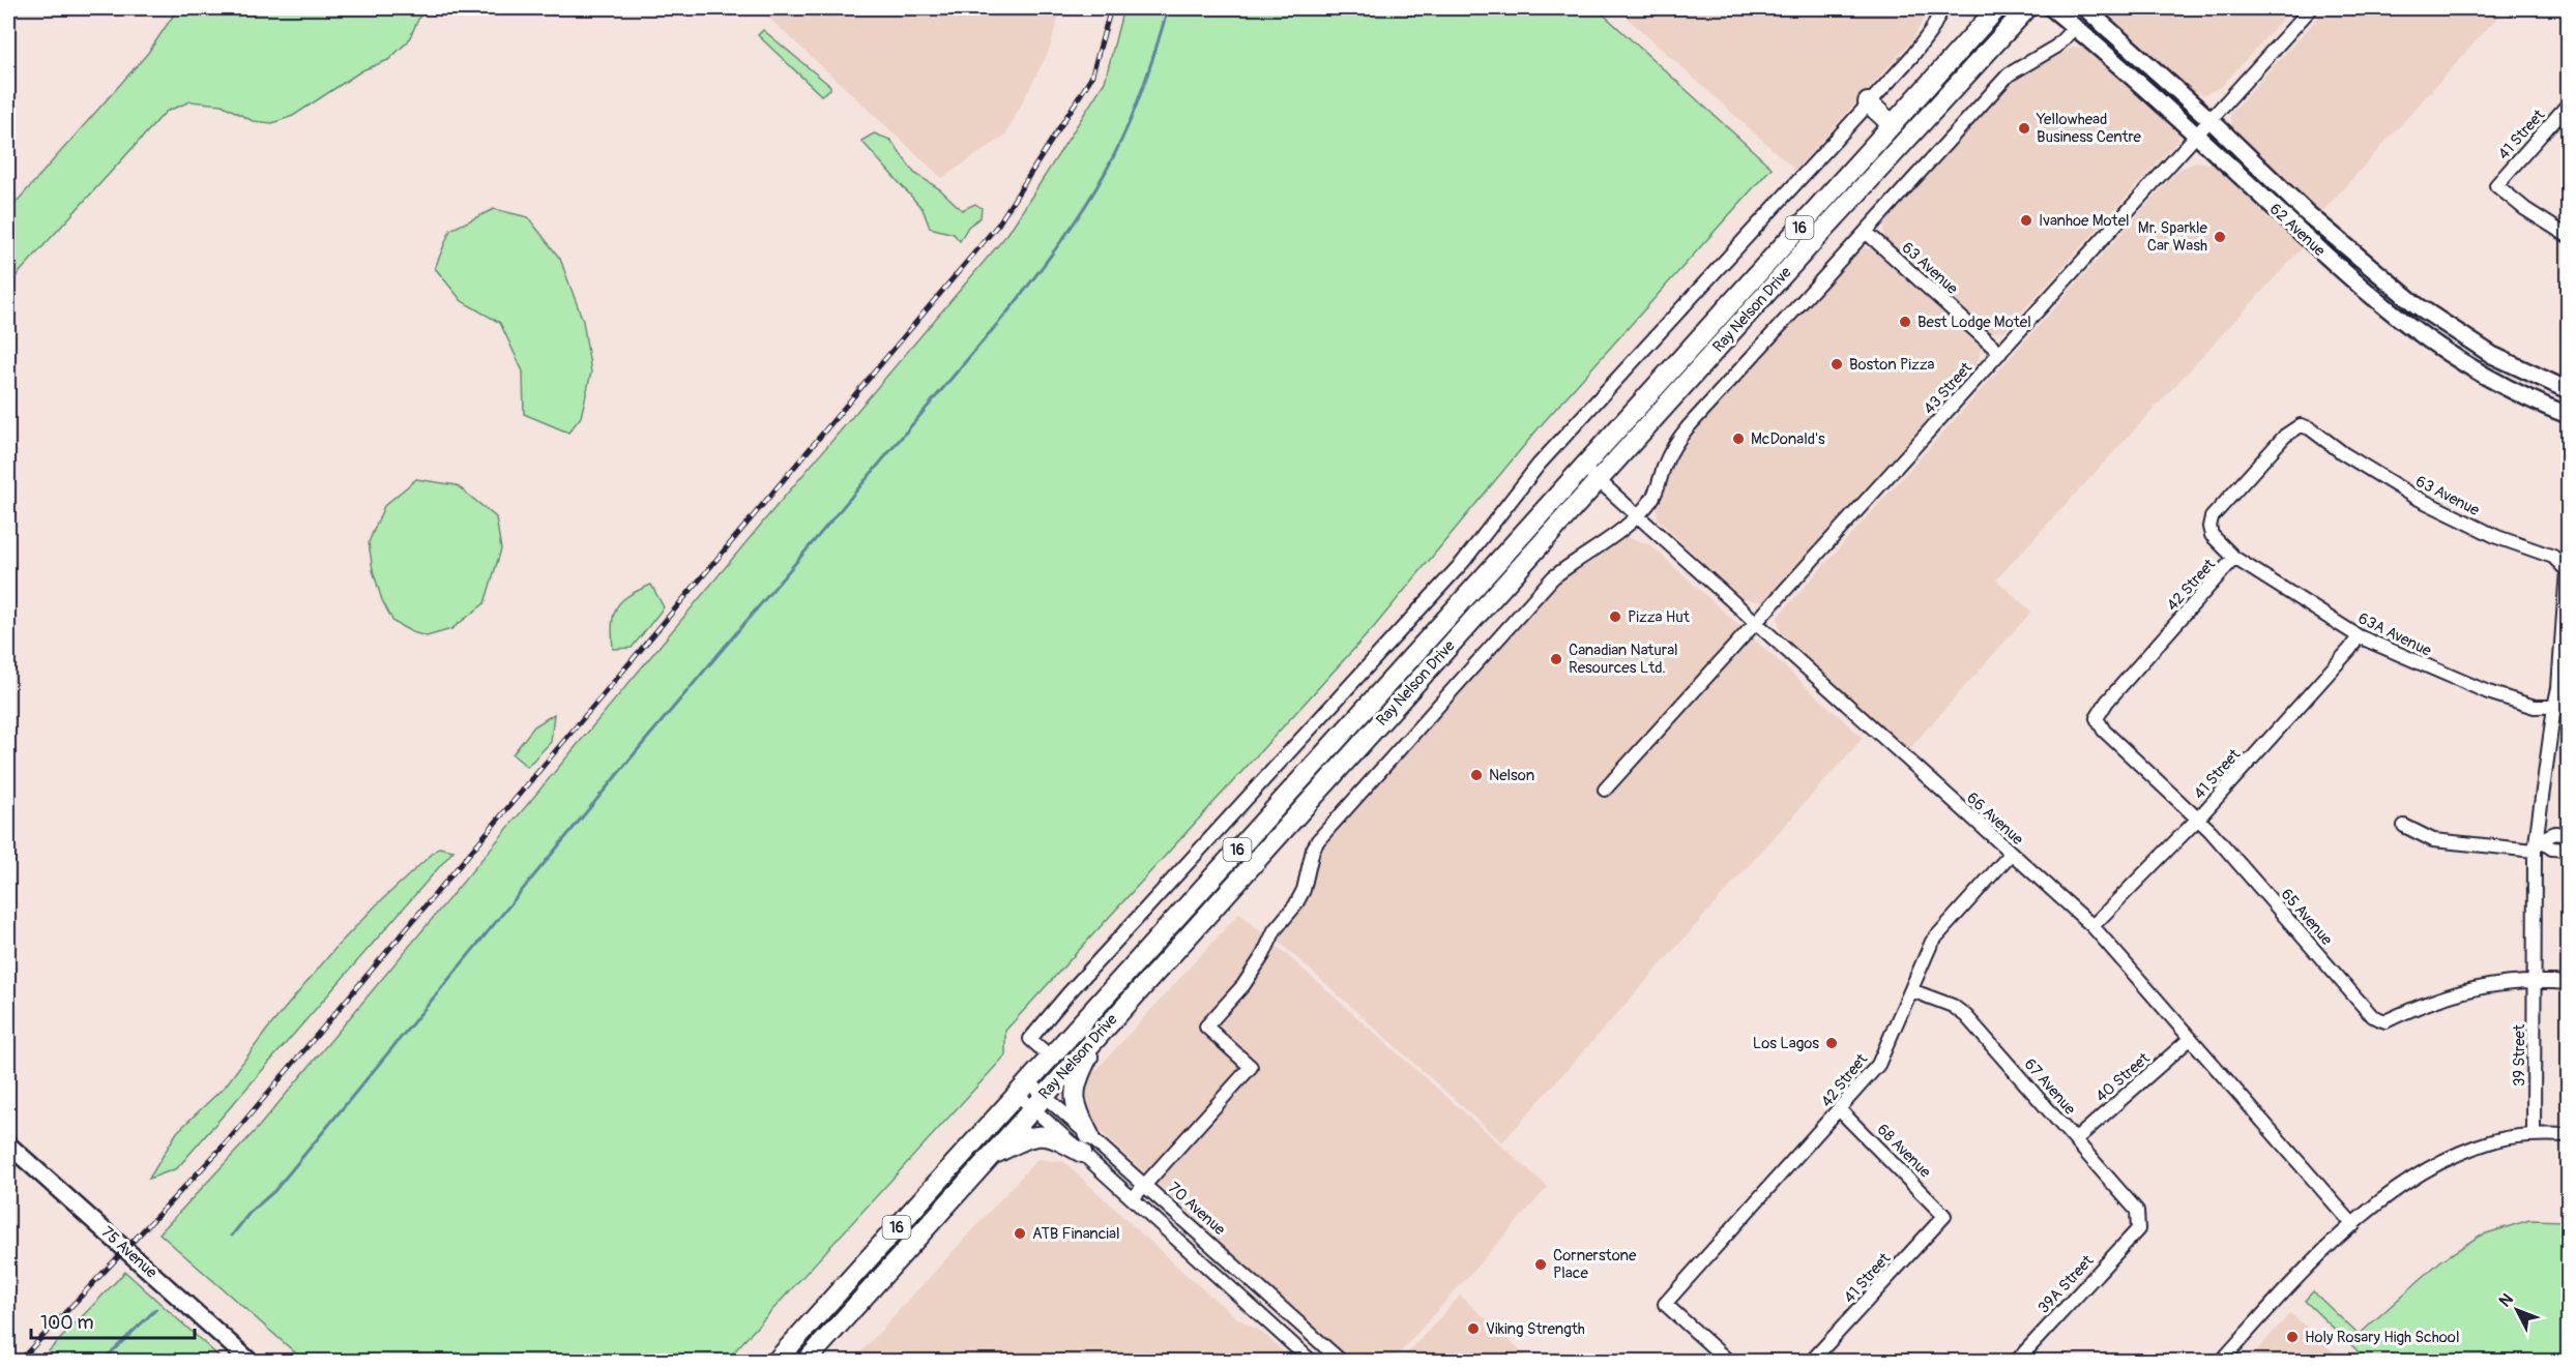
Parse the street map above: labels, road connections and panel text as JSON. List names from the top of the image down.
{
  "streets": {
    "highway": ["16", "Ray Nelson Drive"],
    "main road": ["62 Avenue", "75 Avenue"],
    "street": [
      "41 Street",
      "63 Avenue",
      "43 Street",
      "42 Street",
      "63A Avenue",
      "66 Avenue",
      "65 Avenue",
      "39 Street",
      "40 Street",
      "67 Avenue",
      "68 Avenue",
      "70 Avenue",
      "39A Street"
    ]
  },
  "crossings": [
    ["41 Street", "63A Avenue"],
    ["41 Street", "66 Avenue"],
    ["41 Street", "65 Avenue"],
    ["41 Street", "68 Avenue"],
    ["62 Avenue", "43 Street"],
    ["63 Avenue", "43 Street"],
    ["63 Avenue", "42 Street"],
    ["63 Avenue", "39 Street"],
    ["Ray Nelson Drive", "66 Avenue"],
    ["Ray Nelson Drive", "70 Avenue"],
    ["43 Street", "66 Avenue"],
    ["42 Street", "63A Avenue"],
    ["42 Street", "66 Avenue"],
    ["42 Street", "65 Avenue"],
    ["42 Street", "67 Avenue"],
    ["42 Street", "68 Avenue"],
    ["63A Avenue", "39 Street"],
    ["66 Avenue", "40 Street"],
    ["65 Avenue", "39 Street"],
    ["40 Street", "67 Avenue"],
    ["67 Avenue", "39A Street"]
  ],
  "places": [
    "Yellowhead Business Centre",
    "Ivanhoe Motel",
    "Mr. Sparkle Car Wash",
    "Best Lodge Motel",
    "Boston Pizza",
    "McDonald's",
    "Pizza Hut",
    "Canadian Natural Resources Ltd.",
    "Nelson",
    "Los Lagos",
    "ATB Financial",
    "Cornerstone Place",
    "Viking Strength",
    "Holy Rosary High School"
  ],
  "scale_bar": "100 m",
  "north": "top left"
}
